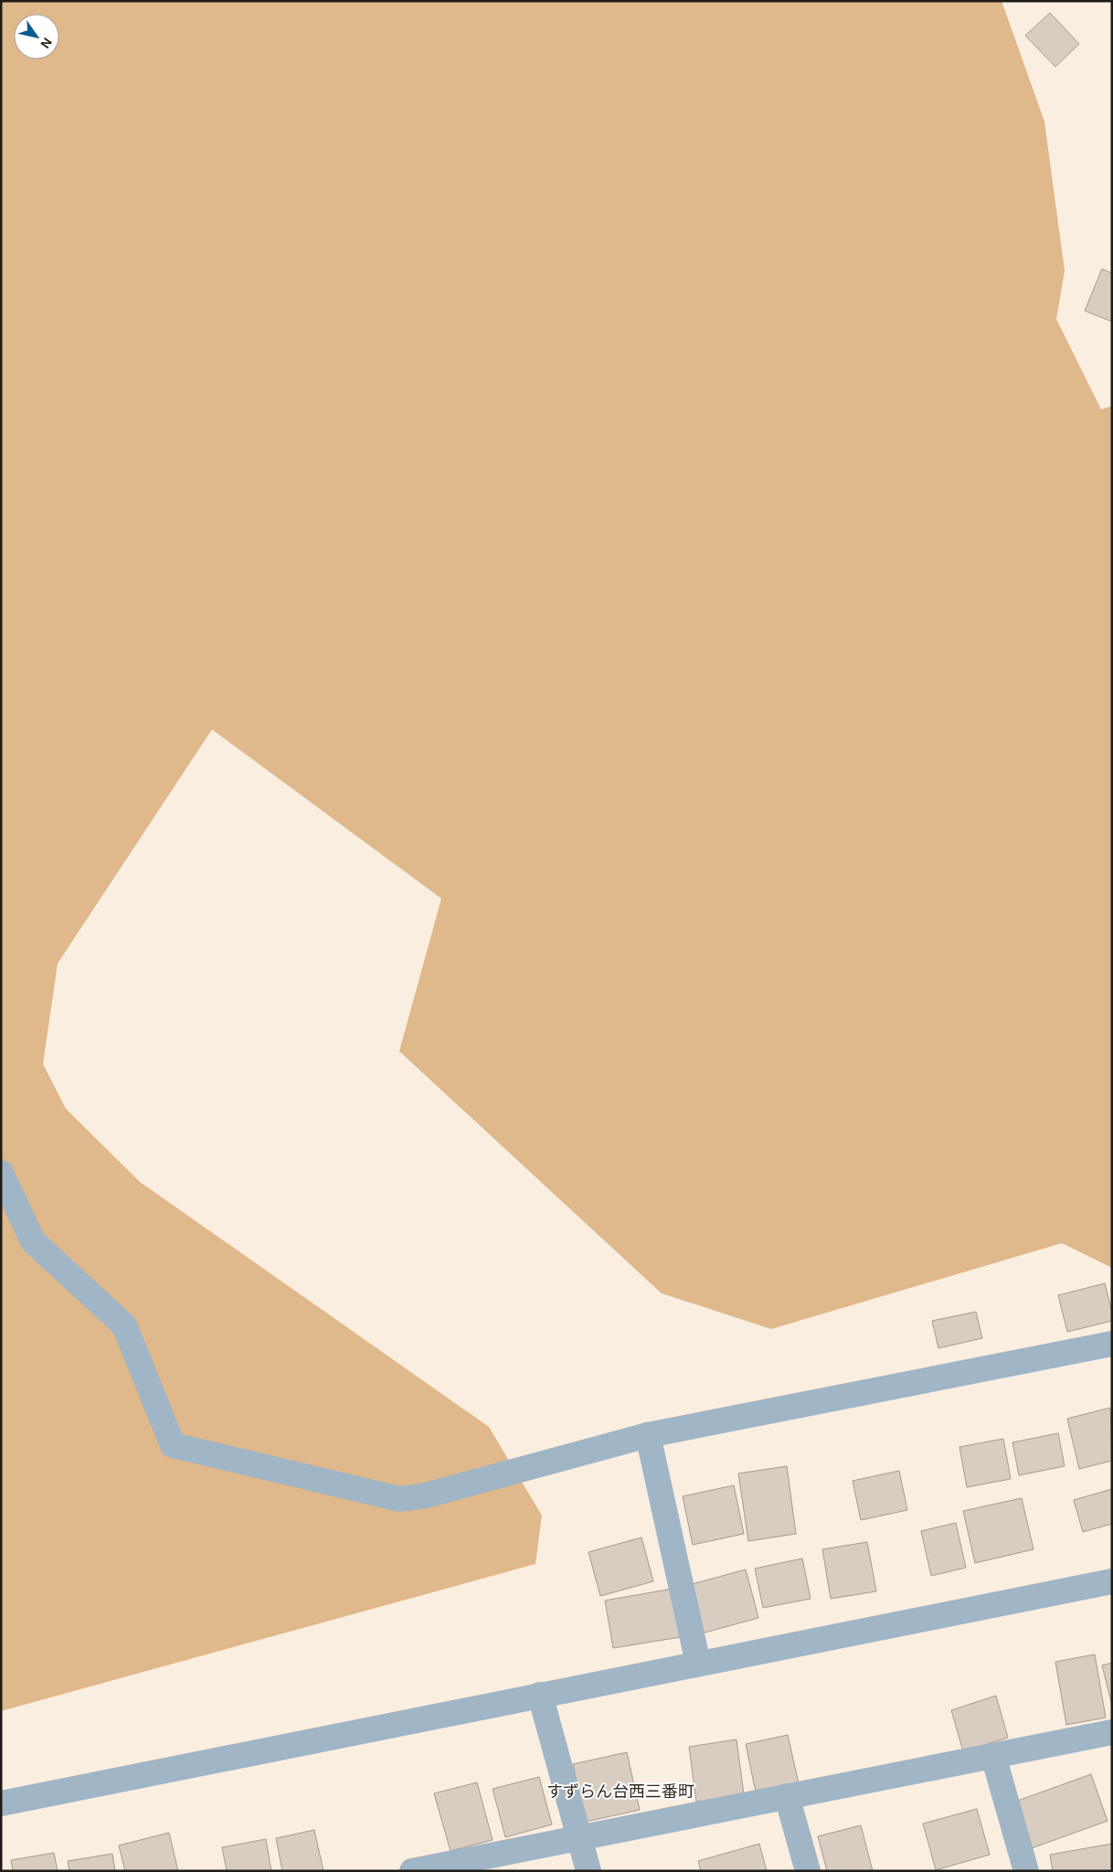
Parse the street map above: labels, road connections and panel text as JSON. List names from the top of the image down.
{
  "districts": ["すずらん台西三番町"],
  "north": "bottom right"
}
